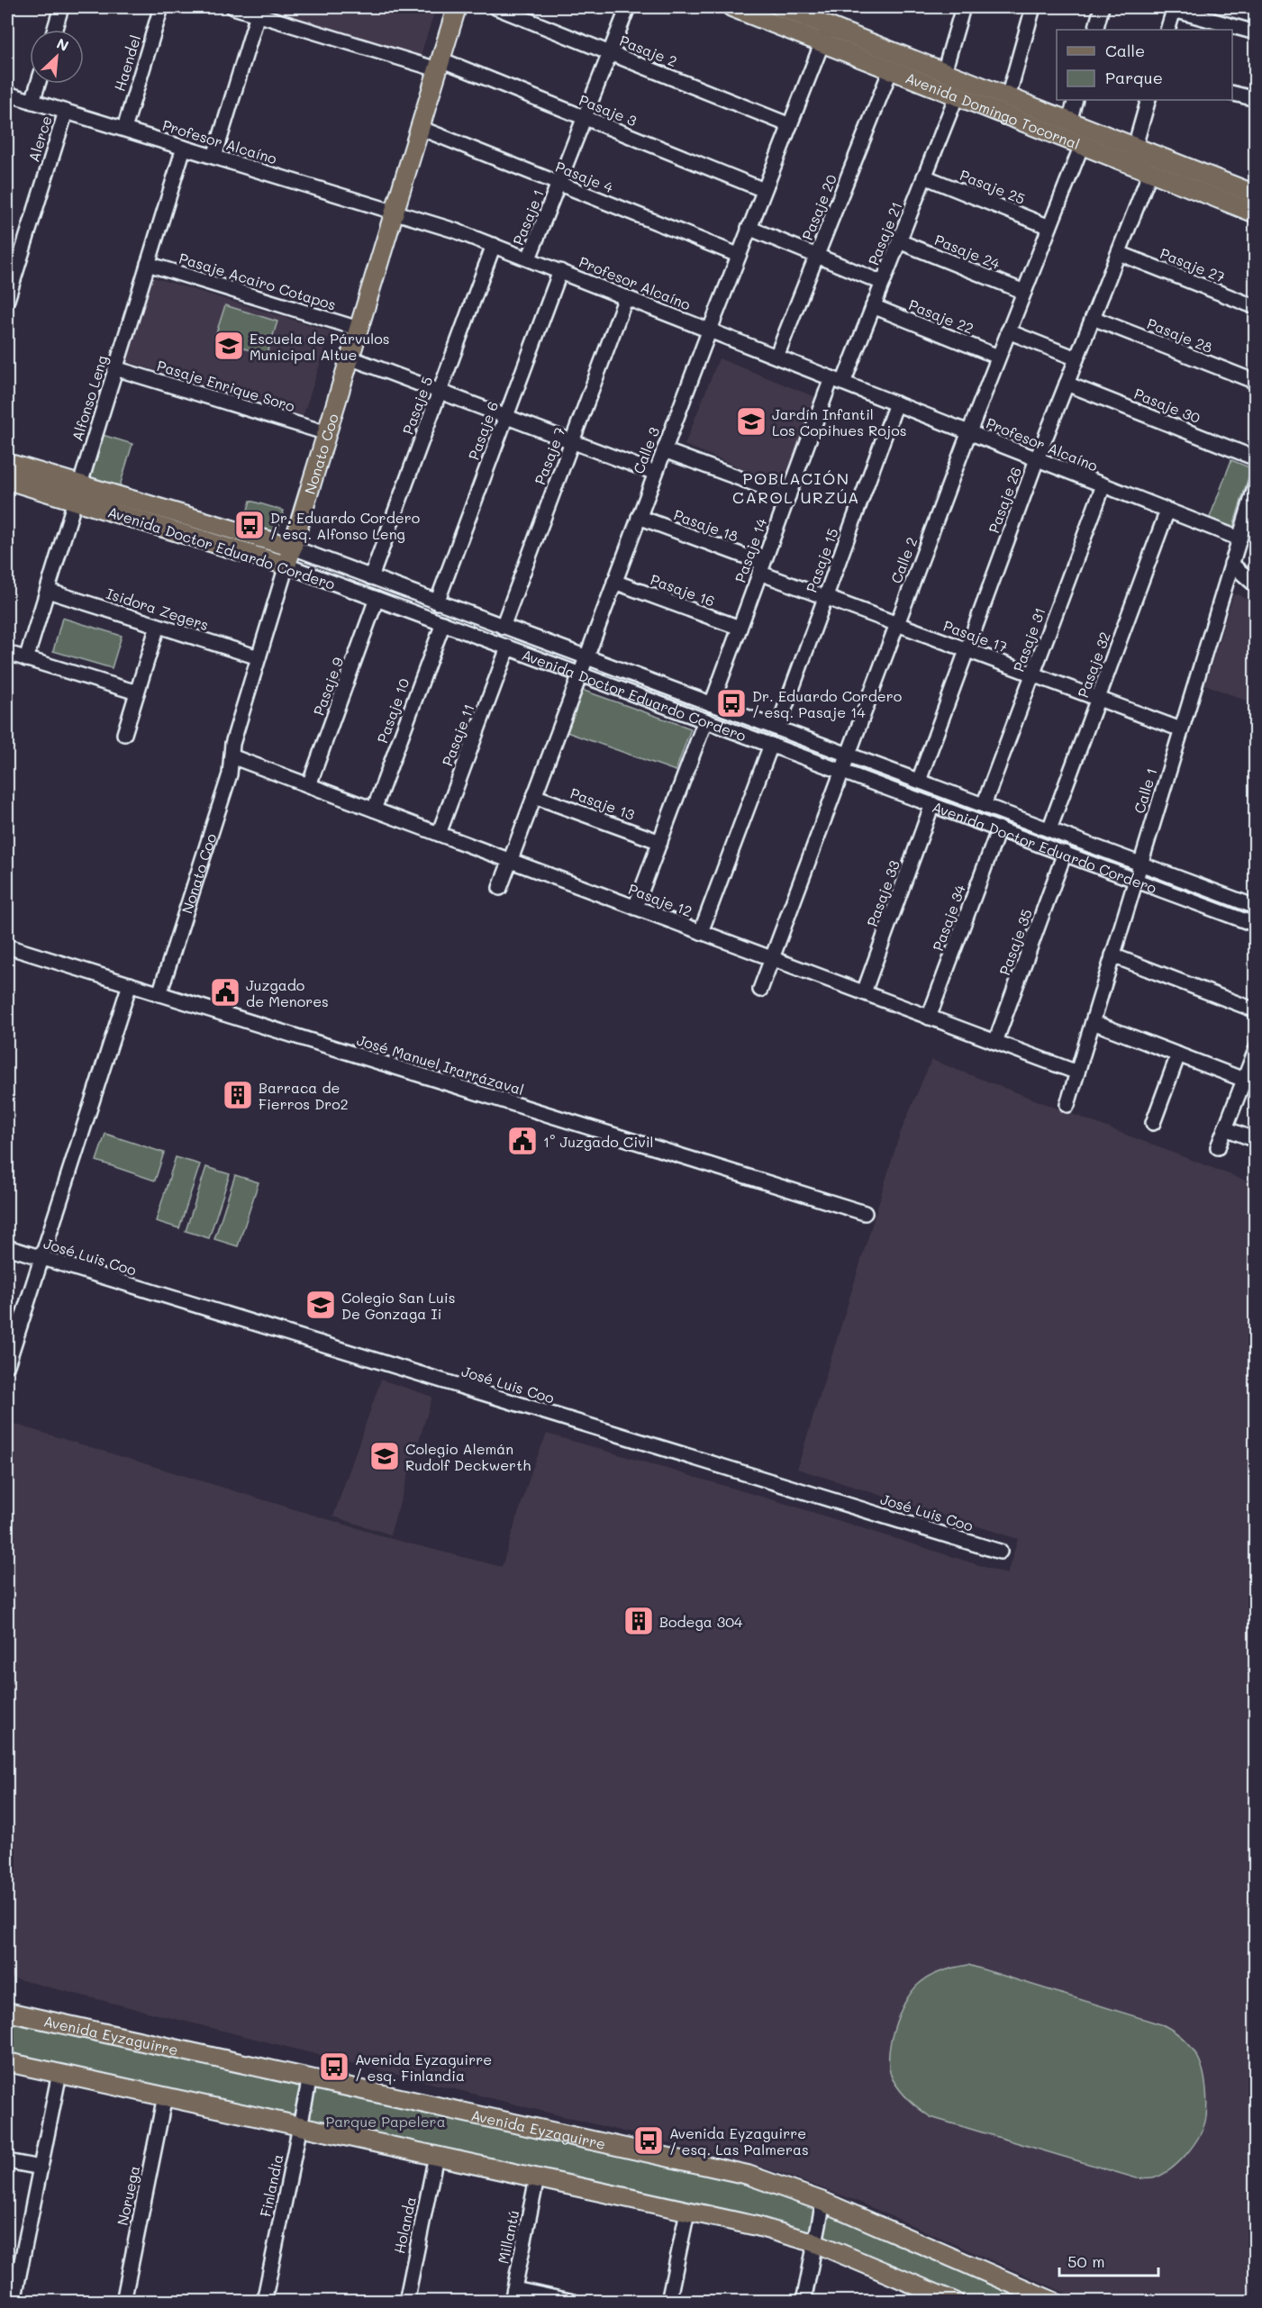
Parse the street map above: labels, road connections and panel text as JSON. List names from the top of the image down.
{
  "streets": {
    "main road": [
      "Avenida Domingo Tocornal",
      "Nonato Coo",
      "Avenida Doctor Eduardo Cordero",
      "Avenida Eyzaguirre"
    ],
    "street": [
      "Pasaje 2",
      "Haendel",
      "Pasaje 3",
      "Alerce",
      "Profesor Alcaíno",
      "Pasaje 4",
      "Pasaje 25",
      "Pasaje 20",
      "Pasaje 1",
      "Pasaje 21",
      "Pasaje 24",
      "Pasaje 27",
      "Pasaje Acairo Cotapos",
      "Pasaje 22",
      "Pasaje 28",
      "Pasaje Enrique Soro",
      "Alfonso Leng",
      "Pasaje 5",
      "Pasaje 30",
      "Pasaje 6",
      "Calle 3",
      "Pasaje 7",
      "Pasaje 26",
      "Pasaje 18",
      "Pasaje 14",
      "Pasaje 15",
      "Calle 2",
      "Pasaje 16",
      "Isidora Zegers",
      "Pasaje 17",
      "Pasaje 31",
      "Pasaje 32",
      "Pasaje 9",
      "Pasaje 10",
      "Pasaje 11",
      "Calle 1",
      "Pasaje 13",
      "Pasaje 33",
      "Pasaje 12",
      "Pasaje 34",
      "Pasaje 35",
      "José Manuel Irarrázaval",
      "José Luis Coo",
      "Finlandia",
      "Noruega",
      "Holanda",
      "Millantú"
    ]
  },
  "crossings": [
    ["Pasaje 2", "Pasaje 1"],
    ["Pasaje 2", "Calle 3"],
    ["Haendel", "Profesor Alcaíno"],
    ["Pasaje 3", "Pasaje 1"],
    ["Pasaje 3", "Calle 3"],
    ["Pasaje 3", "Nonato Coo"],
    ["Avenida Domingo Tocornal", "Pasaje 20"],
    ["Avenida Domingo Tocornal", "Pasaje 21"],
    ["Avenida Domingo Tocornal", "Calle 3"],
    ["Avenida Domingo Tocornal", "Pasaje 26"],
    ["Avenida Domingo Tocornal", "Calle 2"],
    ["Alerce", "Profesor Alcaíno"],
    ["Profesor Alcaíno", "Pasaje 20"],
    ["Profesor Alcaíno", "Pasaje 1"],
    ["Profesor Alcaíno", "Pasaje 21"],
    ["Profesor Alcaíno", "Alfonso Leng"],
    ["Profesor Alcaíno", "Pasaje 5"],
    ["Profesor Alcaíno", "Pasaje 6"],
    ["Profesor Alcaíno", "Calle 3"],
    ["Profesor Alcaíno", "Nonato Coo"],
    ["Profesor Alcaíno", "Pasaje 7"],
    ["Profesor Alcaíno", "Pasaje 26"],
    ["Profesor Alcaíno", "Pasaje 14"],
    ["Profesor Alcaíno", "Pasaje 15"],
    ["Profesor Alcaíno", "Calle 2"],
    ["Profesor Alcaíno", "Pasaje 31"],
    ["Profesor Alcaíno", "Pasaje 32"],
    ["Profesor Alcaíno", "Calle 1"],
    ["Pasaje 4", "Pasaje 1"],
    ["Pasaje 4", "Calle 3"],
    ["Pasaje 4", "Nonato Coo"],
    ["Pasaje 25", "Pasaje 21"],
    ["Pasaje 25", "Calle 2"],
    ["Pasaje 21", "Pasaje 24"],
    ["Pasaje 21", "Pasaje 22"],
    ["Pasaje 21", "Pasaje 14"],
    ["Pasaje 24", "Calle 2"],
    ["Pasaje 27", "Pasaje 26"],
    ["Pasaje Acairo Cotapos", "Alfonso Leng"],
    ["Pasaje Acairo Cotapos", "Nonato Coo"],
    ["Pasaje 22", "Calle 2"],
    ["Pasaje 28", "Pasaje 26"],
    ["Pasaje Enrique Soro", "Alfonso Leng"],
    ["Pasaje Enrique Soro", "Nonato Coo"],
    ["Alfonso Leng", "Avenida Doctor Eduardo Cordero"],
    ["Alfonso Leng", "Isidora Zegers"],
    ["Pasaje 5", "Avenida Doctor Eduardo Cordero"],
    ["Pasaje 30", "Pasaje 26"],
    ["Pasaje 6", "Avenida Doctor Eduardo Cordero"],
    ["Calle 3", "Pasaje 18"],
    ["Calle 3", "Avenida Doctor Eduardo Cordero"],
    ["Calle 3", "Pasaje 16"],
    ["Calle 3", "Pasaje 13"],
    ["Calle 3", "Pasaje 12"],
    ["Nonato Coo", "Avenida Doctor Eduardo Cordero"],
    ["Nonato Coo", "Isidora Zegers"],
    ["Nonato Coo", "Pasaje 12"],
    ["Nonato Coo", "José Manuel Irarrázaval"],
    ["Pasaje 7", "Avenida Doctor Eduardo Cordero"],
    ["Pasaje 26", "Avenida Doctor Eduardo Cordero"],
    ["Pasaje 26", "Pasaje 17"],
    ["Pasaje 18", "Pasaje 14"],
    ["Pasaje 18", "Pasaje 17"],
    ["Avenida Doctor Eduardo Cordero", "Pasaje 14"],
    ["Avenida Doctor Eduardo Cordero", "Pasaje 15"],
    ["Avenida Doctor Eduardo Cordero", "Calle 2"],
    ["Avenida Doctor Eduardo Cordero", "Pasaje 31"],
    ["Avenida Doctor Eduardo Cordero", "Pasaje 32"],
    ["Avenida Doctor Eduardo Cordero", "Pasaje 9"],
    ["Avenida Doctor Eduardo Cordero", "Pasaje 10"],
    ["Avenida Doctor Eduardo Cordero", "Pasaje 11"],
    ["Avenida Doctor Eduardo Cordero", "Calle 1"],
    ["Avenida Doctor Eduardo Cordero", "Pasaje 33"],
    ["Avenida Doctor Eduardo Cordero", "Pasaje 34"],
    ["Avenida Doctor Eduardo Cordero", "Pasaje 35"],
    ["Pasaje 14", "Pasaje 16"],
    ["Pasaje 14", "Pasaje 17"],
    ["Pasaje 15", "Pasaje 17"],
    ["Calle 2", "Pasaje 17"],
    ["Calle 2", "Pasaje 12"],
    ["Pasaje 17", "Pasaje 31"],
    ["Pasaje 17", "Pasaje 32"],
    ["Pasaje 17", "Calle 1"],
    ["Pasaje 9", "Pasaje 12"],
    ["Pasaje 10", "Pasaje 12"],
    ["Pasaje 11", "Pasaje 12"],
    ["Calle 1", "Pasaje 12"],
    ["Pasaje 33", "Pasaje 12"],
    ["Pasaje 12", "Pasaje 34"],
    ["Pasaje 12", "Pasaje 35"],
    ["Avenida Eyzaguirre", "Finlandia"]
  ],
  "districts": ["POBLACIÓN CAROL URZÚA"],
  "parks": ["Parque Papelera"],
  "places": {
    "school or university": [
      "Escuela de Párvulos Municipal Altue",
      "Jardín Infantil Los Copihues Rojos",
      "Colegio San Luis De Gonzaga Ii",
      "Colegio Alemán Rudolf Deckwerth"
    ],
    "bus stop": [
      "Dr. Eduardo Cordero / esq. Alfonso Leng",
      "Dr. Eduardo Cordero / esq. Pasaje 14",
      "Avenida Eyzaguirre / esq. Finlandia",
      "Avenida Eyzaguirre / esq. Las Palmeras"
    ],
    "public building": ["Juzgado de Menores", "1° Juzgado Civil"],
    "building": ["Barraca de Fierros Dro2", "Bodega 304"]
  },
  "legend": ["Calle", "Parque"],
  "scale_bar": "50 m",
  "north": "top right"
}
